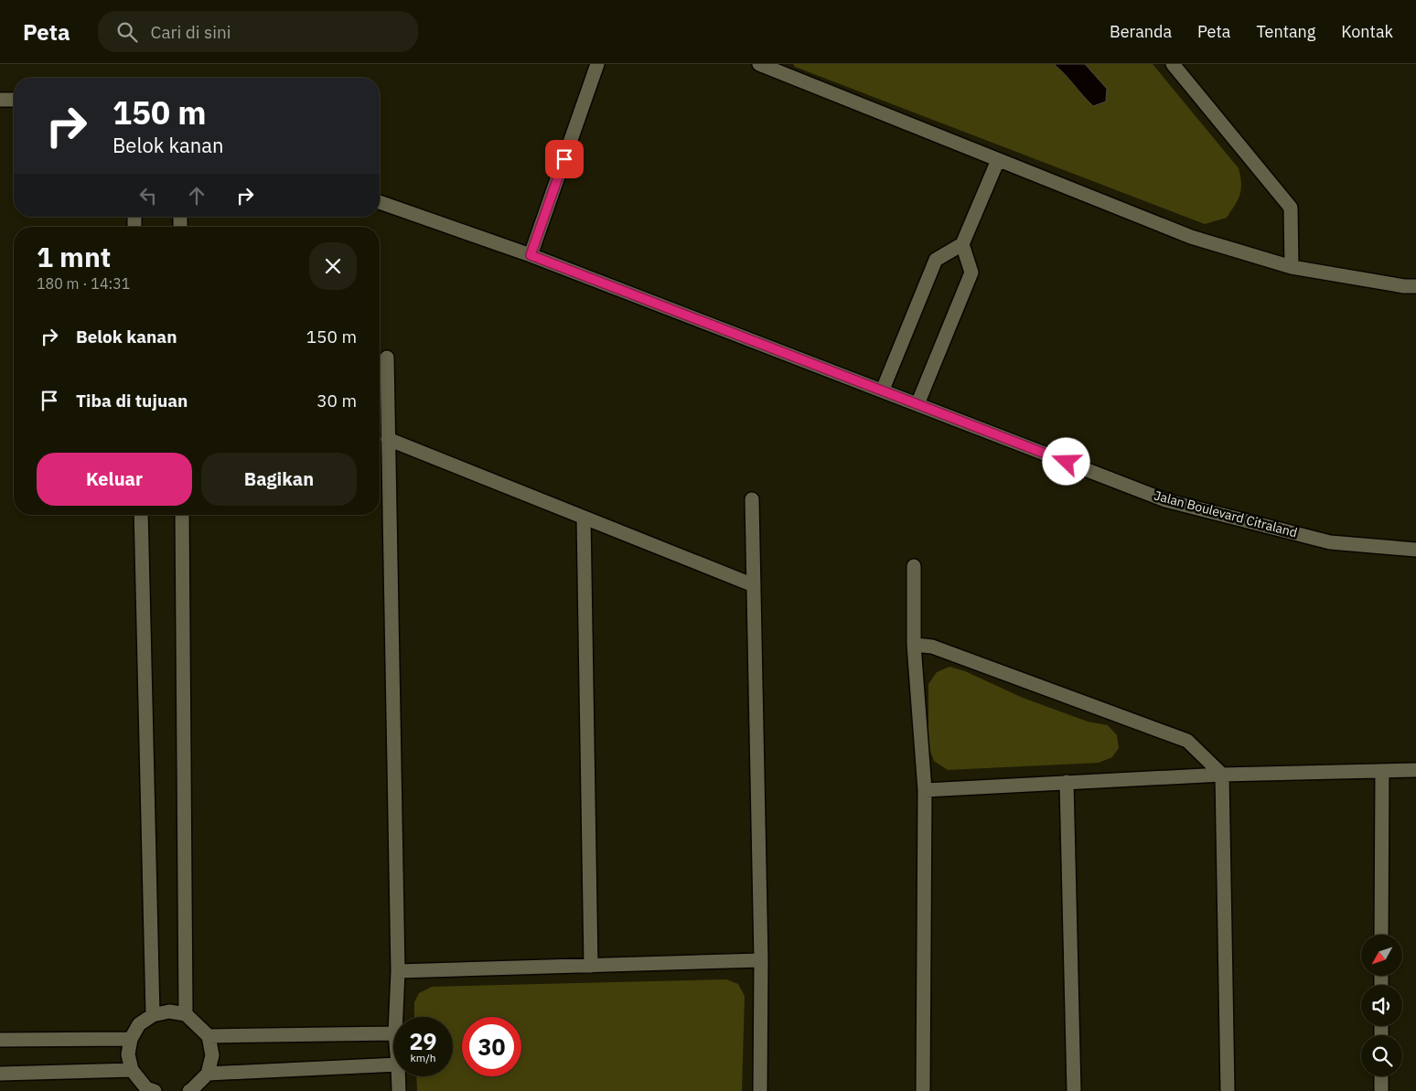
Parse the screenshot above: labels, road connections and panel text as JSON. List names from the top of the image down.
{
  "streets": {
    "street": ["Jalan Boulevard Citraland"]
  },
  "north": "bottom left",
  "page": {
    "header": "Peta",
    "search": "Cari di sini",
    "nav": [
      "Beranda",
      "Peta",
      "Tentang",
      "Kontak"
    ],
    "turn": ["150 m", "Belok kanan"],
    "heading": ["1 mnt", "180 m · 14:31"],
    "list": [
      {
        "name": "Belok kanan",
        "value": "150 m"
      },
      {
        "name": "Tiba di tujuan",
        "value": "30 m"
      }
    ],
    "buttons": ["Keluar", "Bagikan"],
    "speed": "29 km/h",
    "limit": "30"
  }
}
